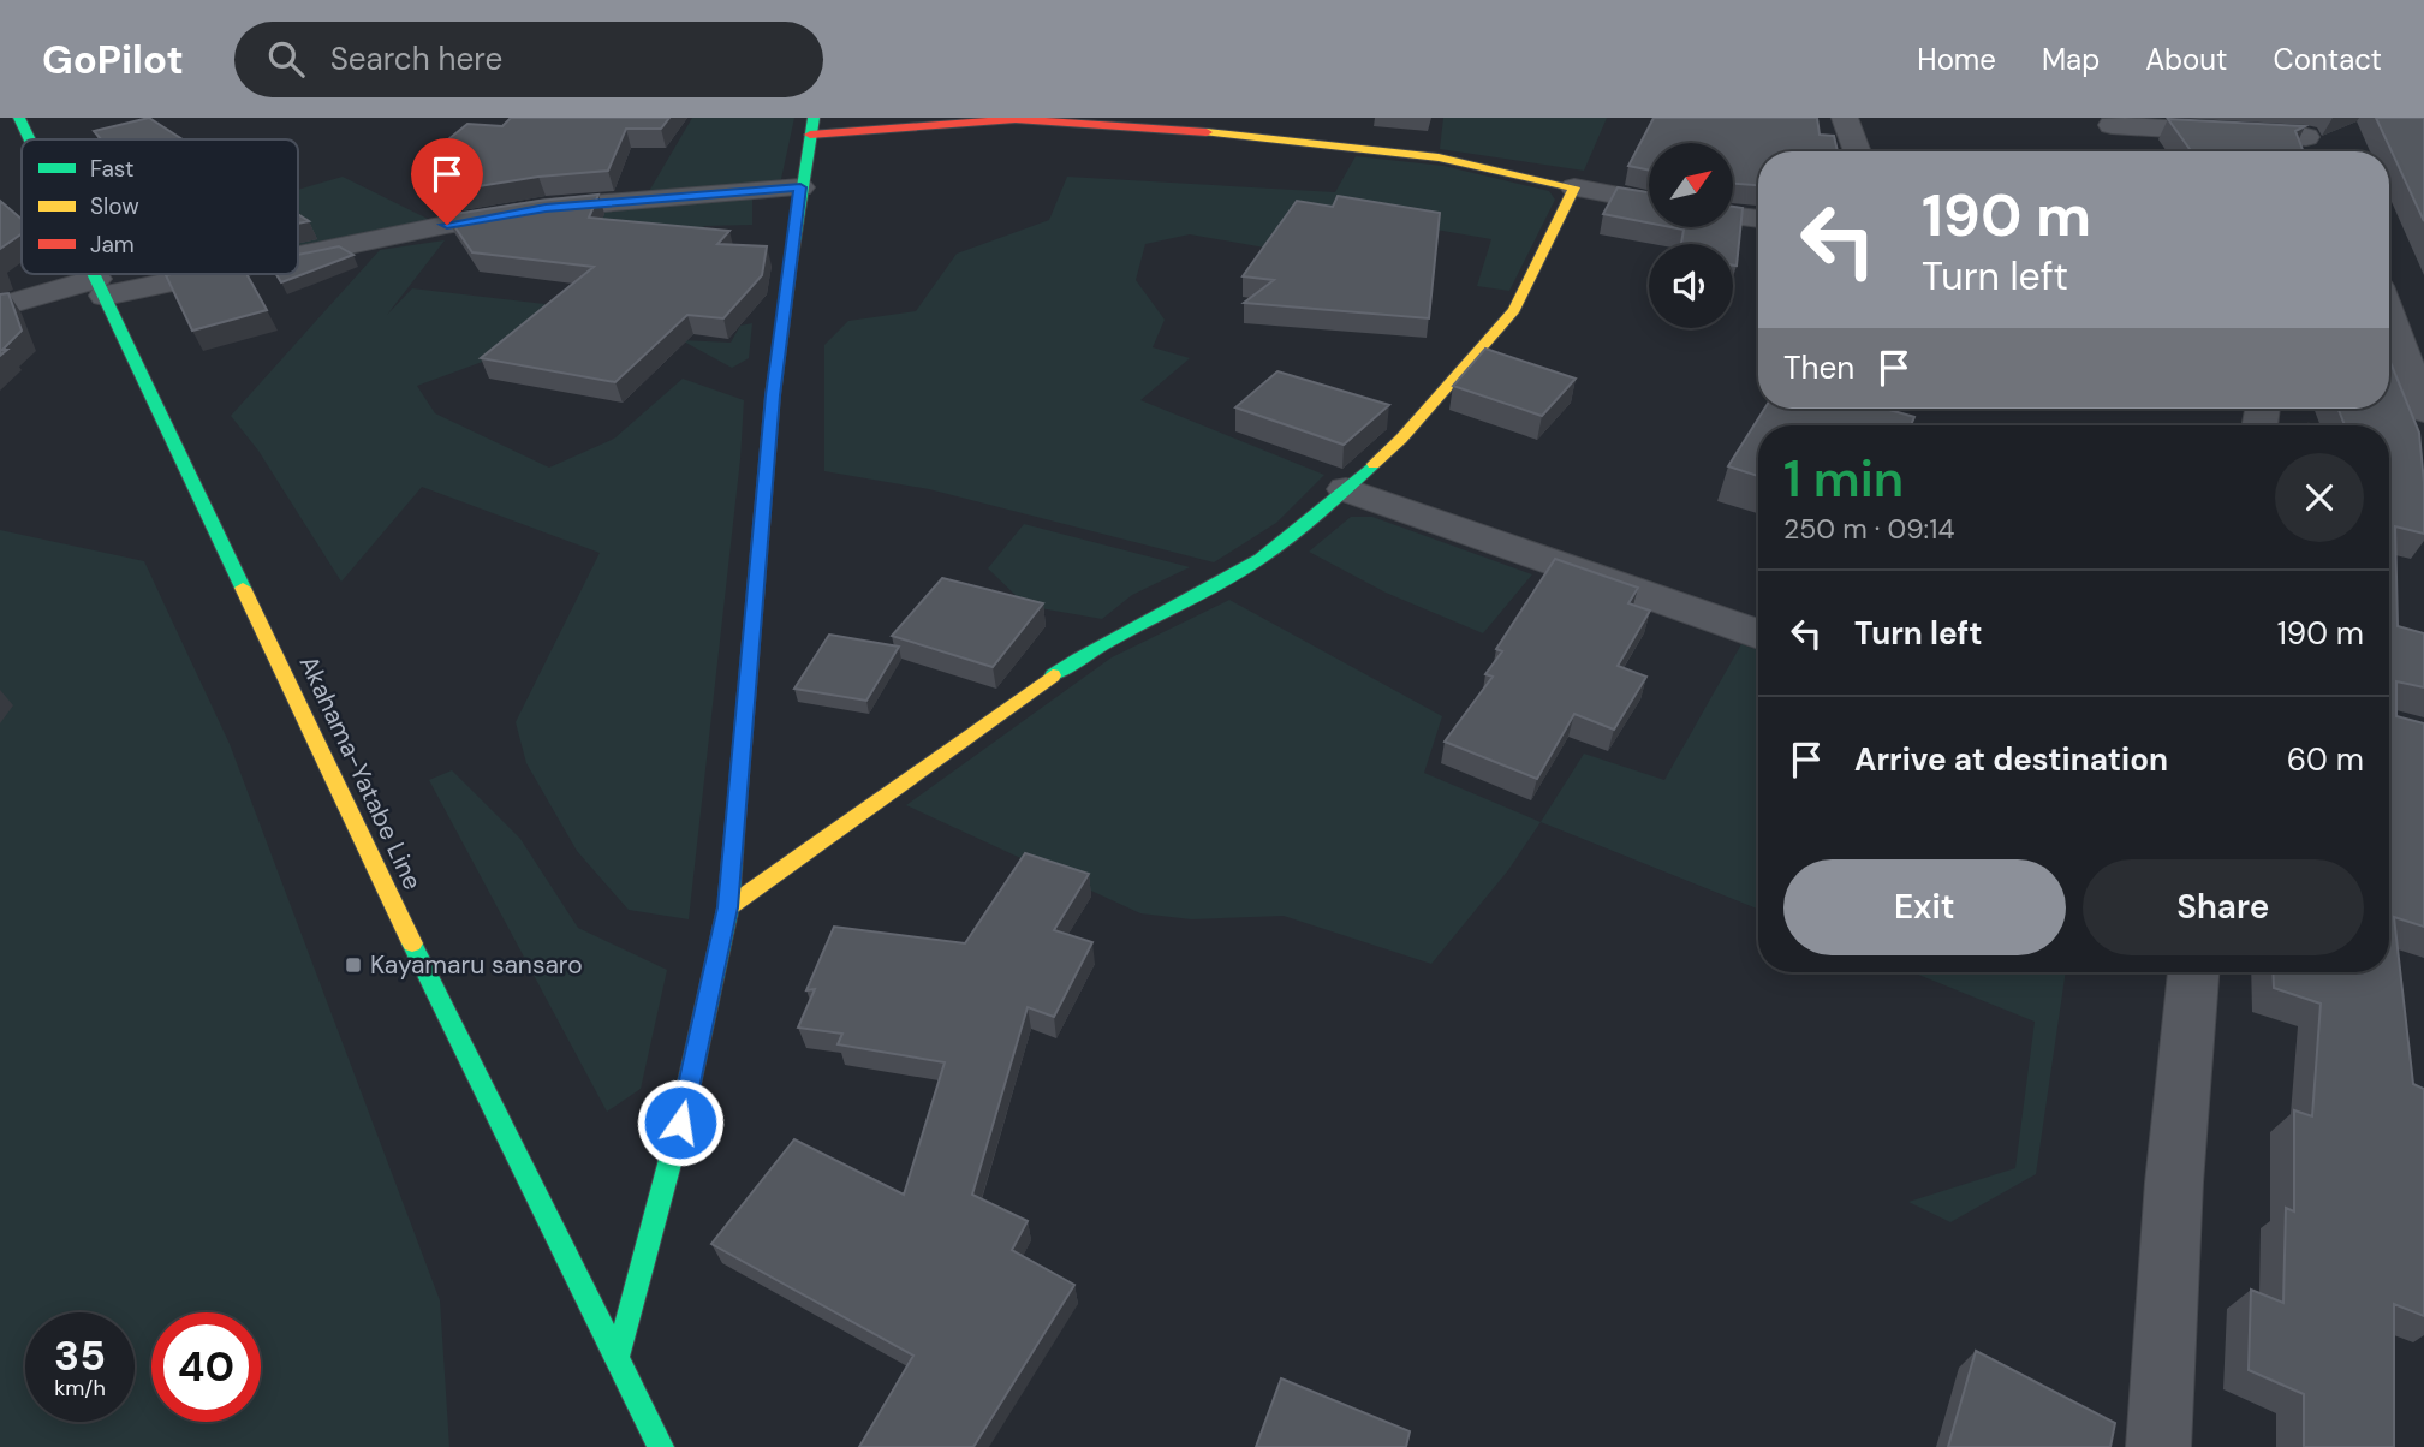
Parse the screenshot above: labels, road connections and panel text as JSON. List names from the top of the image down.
{
  "streets": {
    "street": ["Akahama-Yatabe Line"]
  },
  "places": {
    "transit": ["Kayamaru sansaro"]
  },
  "legend": ["Fast", "Slow", "Jam"],
  "north": "top right",
  "page": {
    "header": "GoPilot",
    "search": "Search here",
    "nav": [
      "Home",
      "Map",
      "About",
      "Contact"
    ],
    "turn": ["190 m", "Turn left"],
    "then": "Then",
    "heading": ["1 min", "250 m · 09:14"],
    "list": [
      {
        "name": "Turn left",
        "value": "190 m"
      },
      {
        "name": "Arrive at destination",
        "value": "60 m"
      }
    ],
    "buttons": ["Exit", "Share"],
    "speed": "35 km/h",
    "limit": "40"
  }
}
